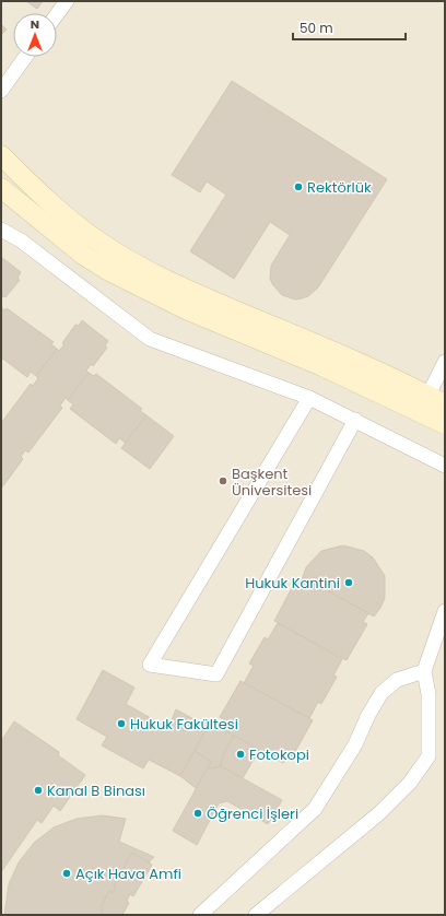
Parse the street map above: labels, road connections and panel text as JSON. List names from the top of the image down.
{
  "places": [
    "Rektörlük",
    "Başkent Üniversitesi",
    "Hukuk Kantini",
    "Hukuk Fakültesi",
    "Fotokopi",
    "Kanal B Binası",
    "Öğrenci İşleri",
    "Açık Hava Amfi"
  ],
  "scale_bar": "50 m",
  "north": "top"
}
